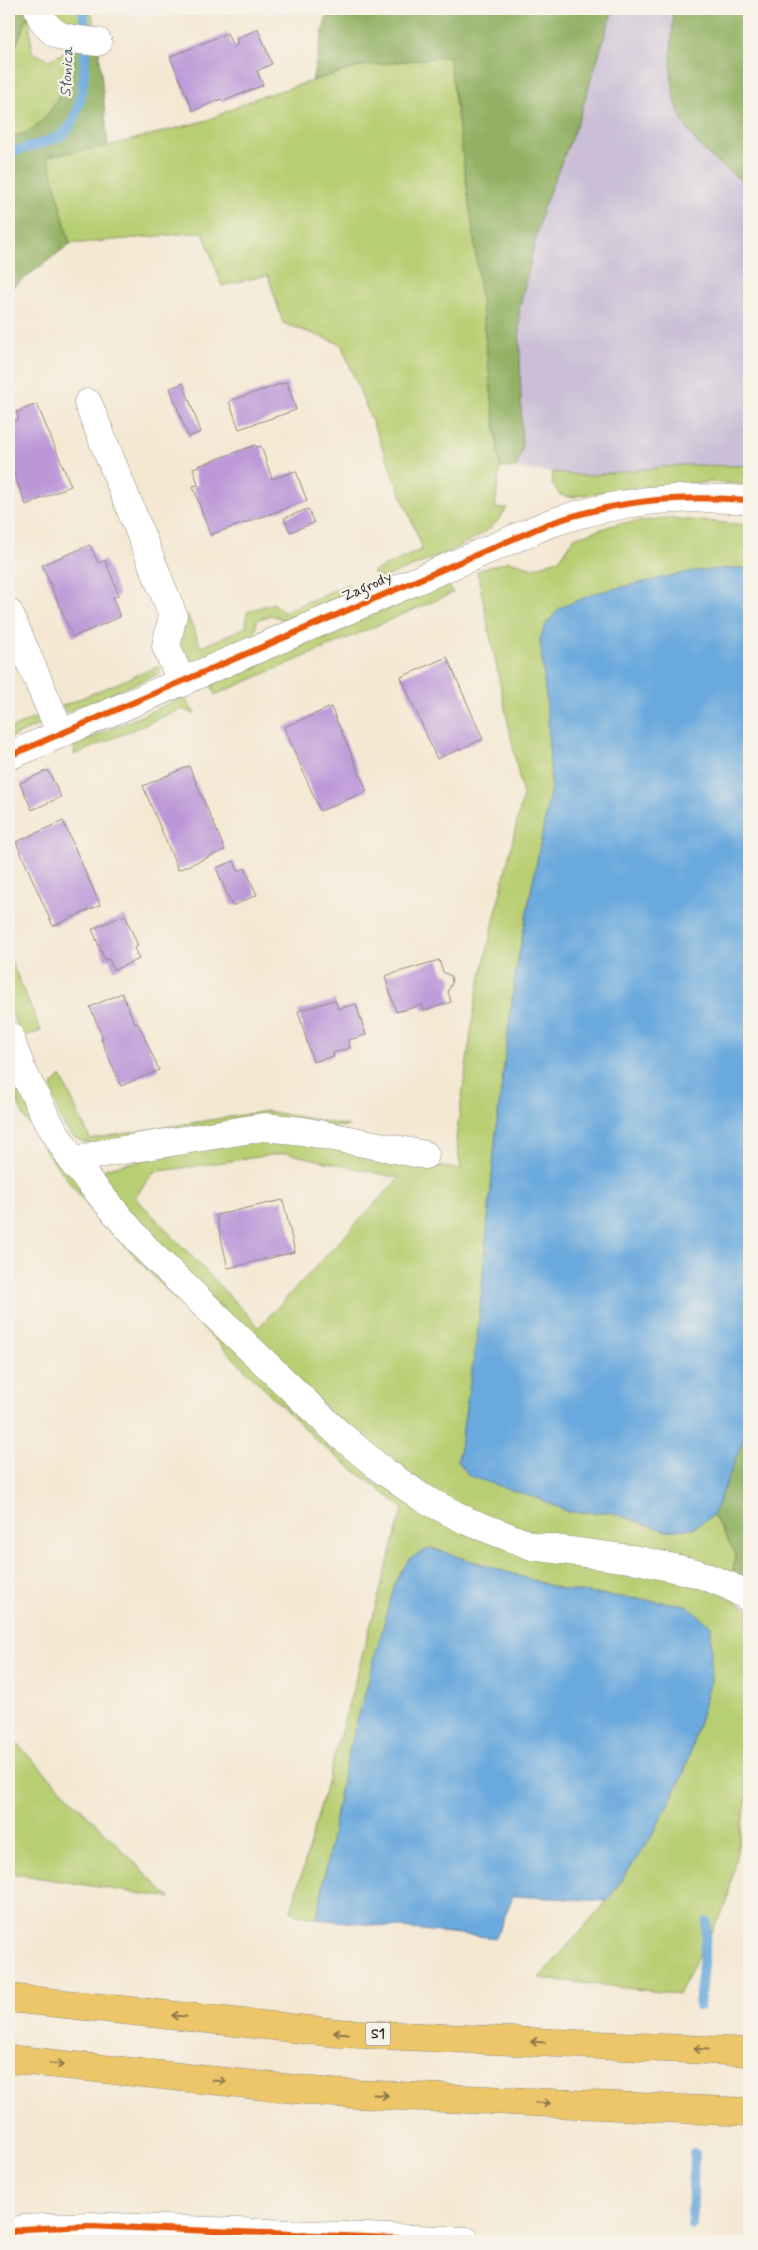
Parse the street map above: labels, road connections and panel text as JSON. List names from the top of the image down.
{
  "streets": {
    "highway": ["S1"],
    "street": ["Zagrody"]
  },
  "water": ["Słonica"]
}
